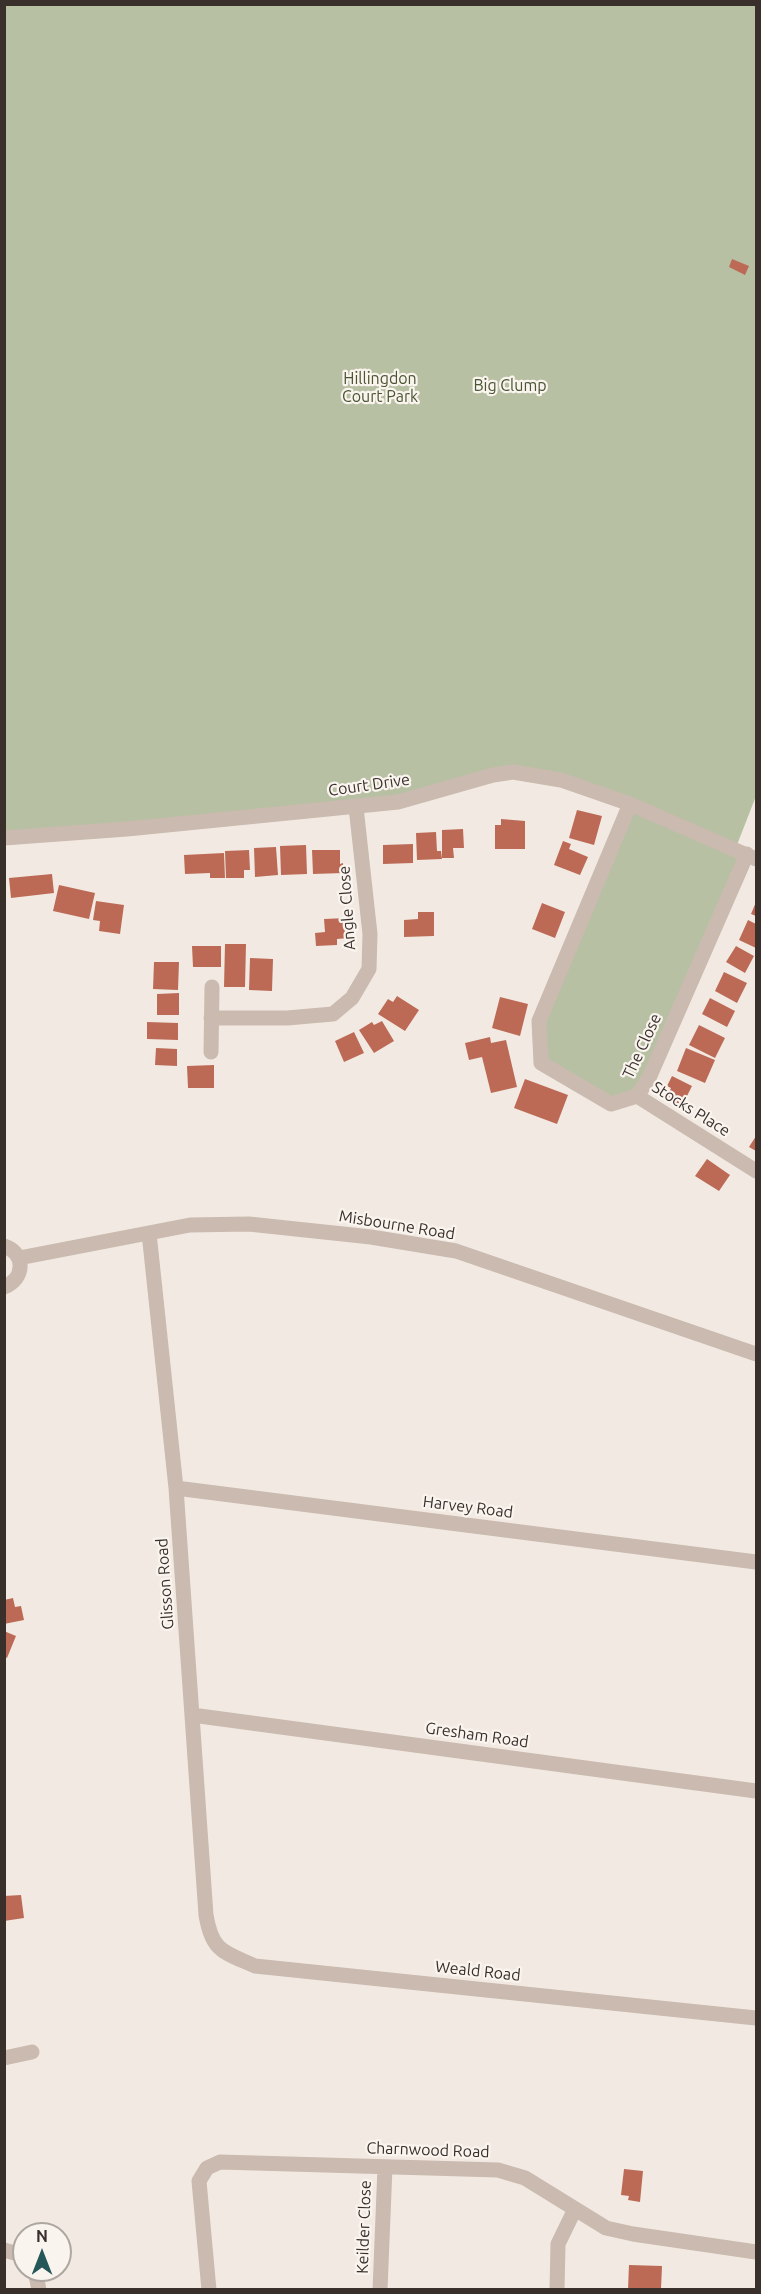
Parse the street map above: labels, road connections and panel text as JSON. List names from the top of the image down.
{
  "streets": {
    "street": [
      "Court Drive",
      "Angle Close",
      "The Close",
      "Stocks Place",
      "Misbourne Road",
      "Harvey Road",
      "Glisson Road",
      "Gresham Road",
      "Weald Road",
      "Charnwood Road",
      "Keilder Close"
    ]
  },
  "crossings": [
    ["Court Drive", "Angle Close"],
    ["Court Drive", "The Close"],
    ["The Close", "Stocks Place"],
    ["Misbourne Road", "Glisson Road"],
    ["Harvey Road", "Glisson Road"],
    ["Glisson Road", "Gresham Road"],
    ["Glisson Road", "Weald Road"],
    ["Charnwood Road", "Keilder Close"]
  ],
  "parks": ["Hillingdon Court Park", "Big Clump"],
  "north": "top"
}
